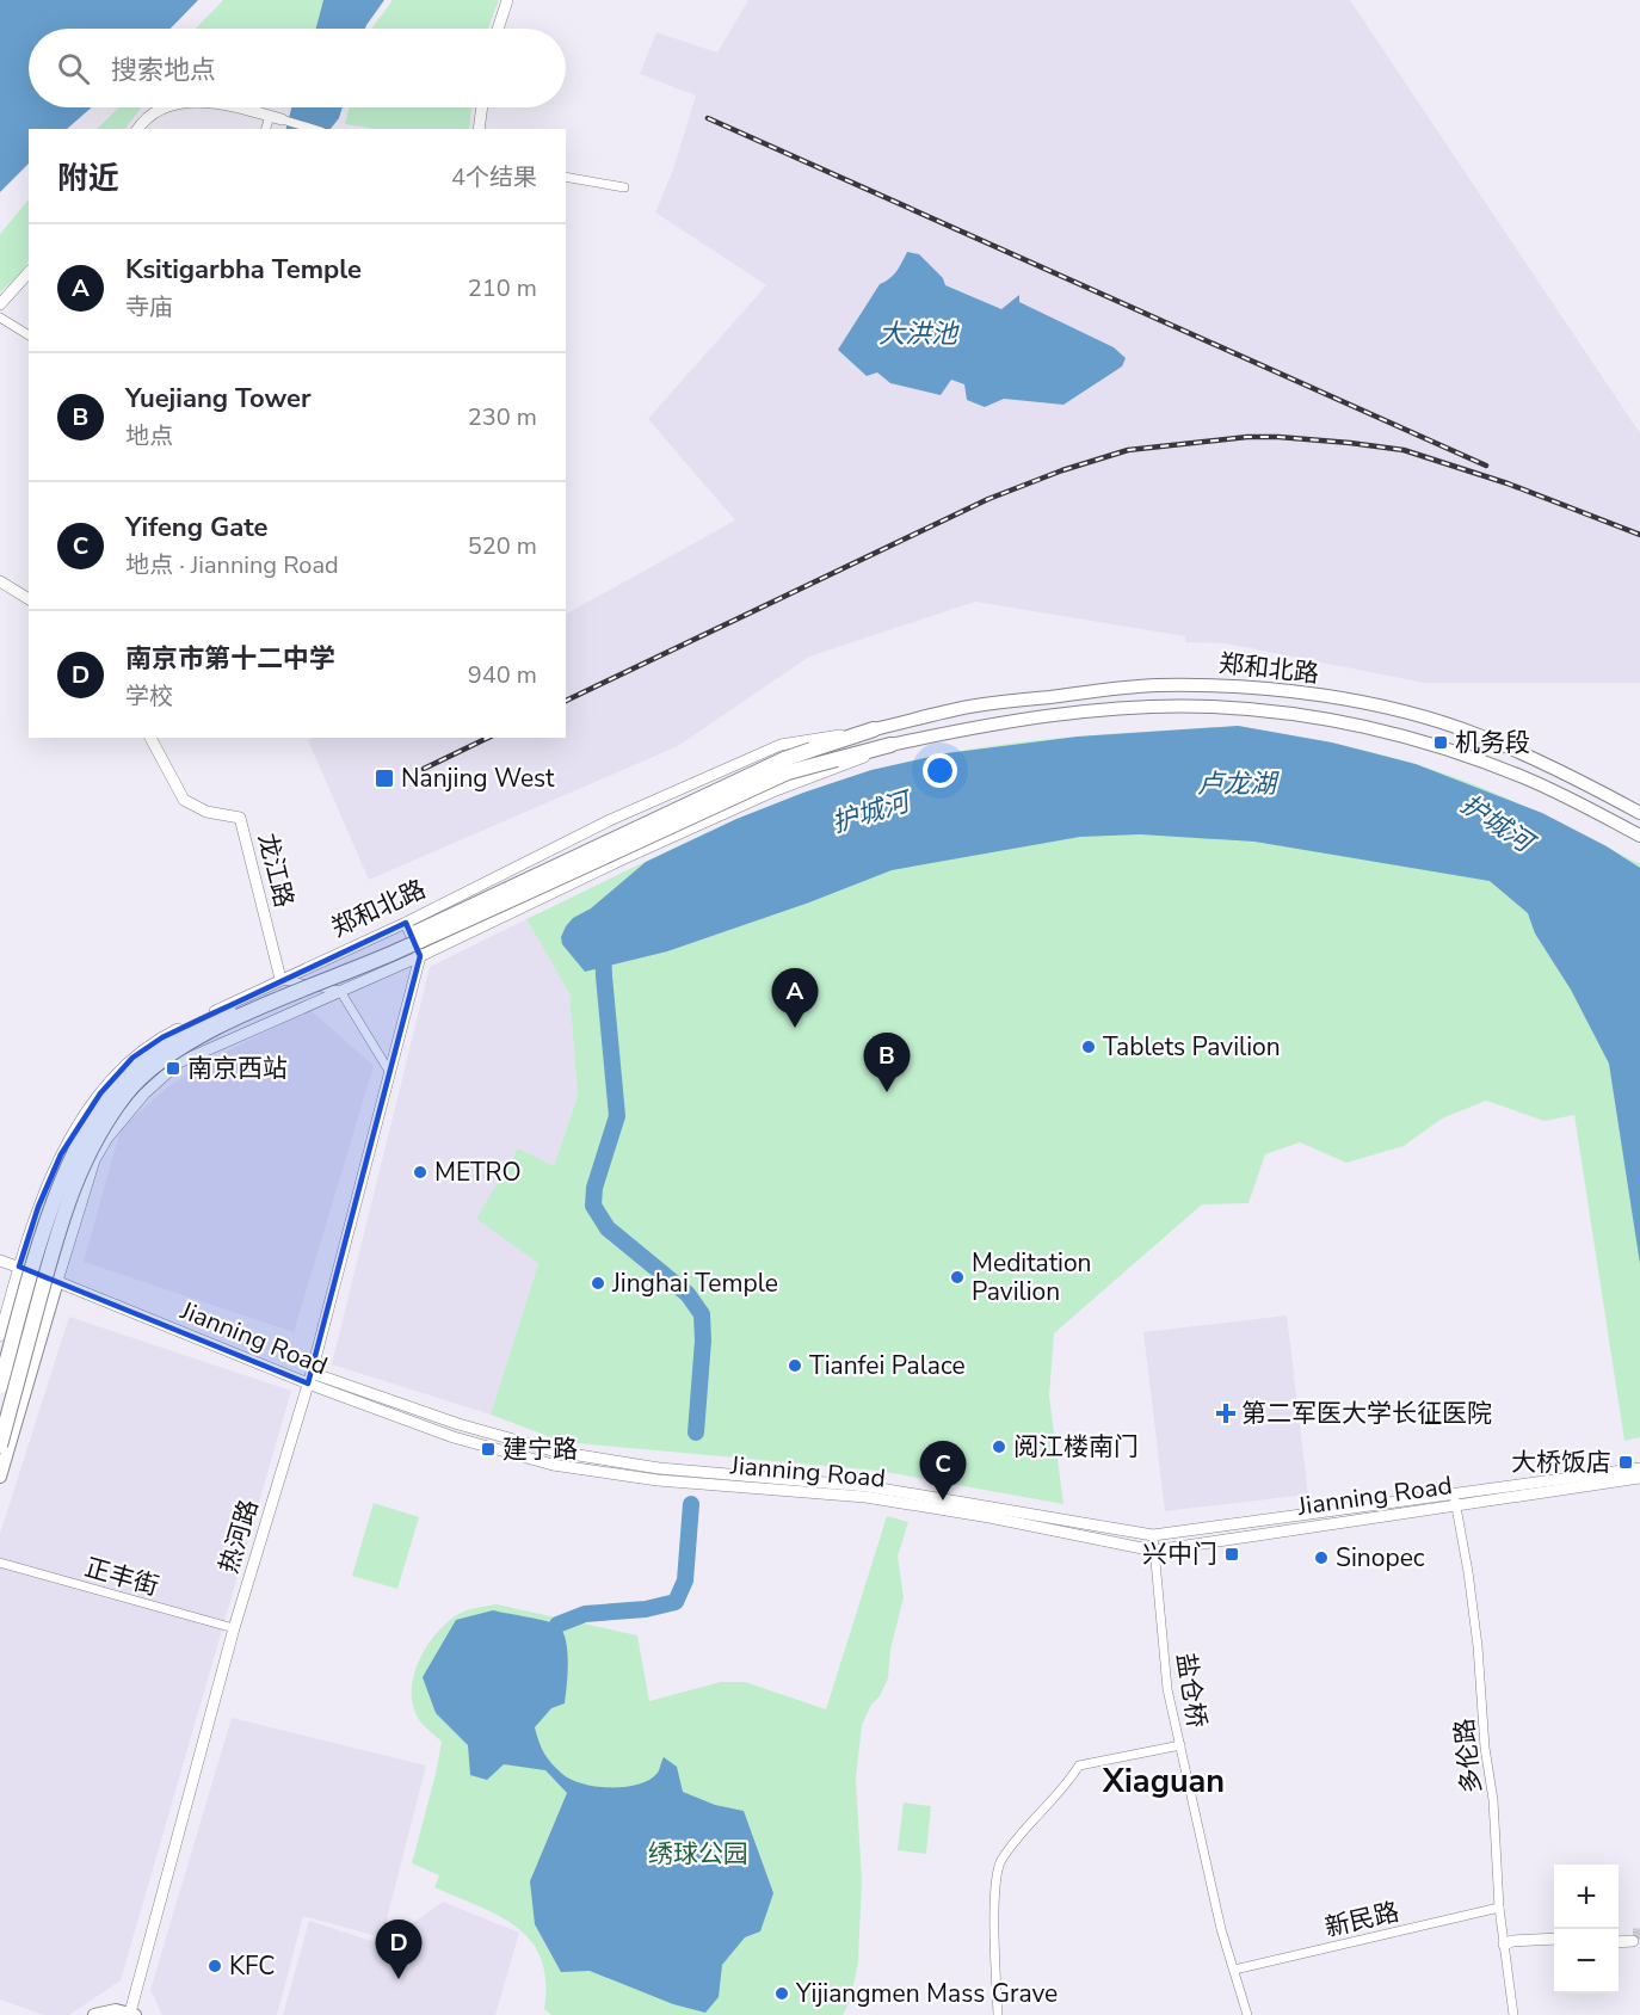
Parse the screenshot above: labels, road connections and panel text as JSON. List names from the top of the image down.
{
  "streets": {
    "highway": ["郑和北路"],
    "main road": ["龙江路", "Jianning Road", "热河路"],
    "street": [
      "正丰街",
      "盐仓桥",
      "多伦路",
      "新民路"
    ]
  },
  "crossings": [
    ["郑和北路", "龙江路"],
    ["郑和北路", "Jianning Road"],
    ["郑和北路", "热河路"],
    ["Jianning Road", "热河路"],
    ["Jianning Road", "盐仓桥"],
    ["Jianning Road", "多伦路"],
    ["热河路", "正丰街"],
    ["盐仓桥", "新民路"],
    ["多伦路", "新民路"]
  ],
  "districts": ["Xiaguan"],
  "water": ["大洪池", "卢龙湖", "护城河"],
  "parks": ["绣球公园"],
  "places": {
    "transit": [
      "机务段",
      "Nanjing West",
      "南京西站",
      "建宁路",
      "大桥饭店",
      "兴中门"
    ],
    "other": [
      "Tablets Pavilion",
      "METRO",
      "Meditation Pavilion",
      "Jinghai Temple",
      "Tianfei Palace",
      "阅江楼南门",
      "Sinopec",
      "KFC",
      "Yijiangmen Mass Grave"
    ],
    "health": ["第二军医大学长征医院"]
  },
  "page": {
    "search": "搜索地点",
    "heading": ["附近", "4个结果"],
    "list": [
      {
        "mark": "A",
        "name": "Ksitigarbha Temple",
        "note": "寺庙",
        "value": "210 m"
      },
      {
        "mark": "B",
        "name": "Yuejiang Tower",
        "note": "地点",
        "value": "230 m"
      },
      {
        "mark": "C",
        "name": "Yifeng Gate",
        "note": "地点 · Jianning Road",
        "value": "520 m"
      },
      {
        "mark": "D",
        "name": "南京市第十二中学",
        "note": "学校",
        "value": "940 m"
      }
    ],
    "pins": [
      "A",
      "B",
      "C",
      "D"
    ],
    "map_buttons": ["+", "−"]
  }
}
